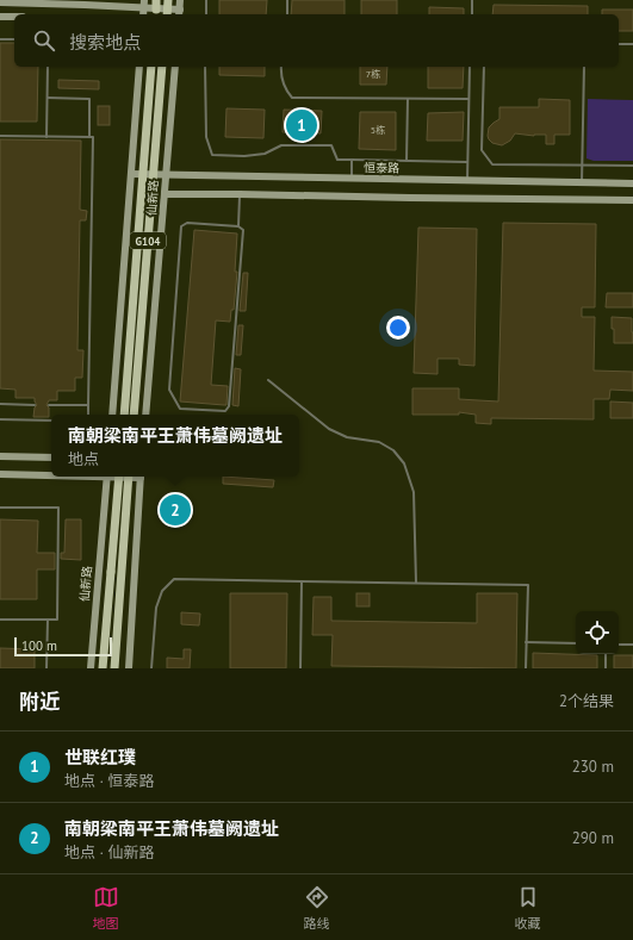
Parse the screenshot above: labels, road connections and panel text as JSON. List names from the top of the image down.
{
  "streets": {
    "main road": ["恒泰路", "仙新路", "G104"]
  },
  "crossings": [
    ["恒泰路", "仙新路"]
  ],
  "house_numbers": ["7栋", "5栋"],
  "scale_bar": "100 m",
  "page": {
    "search": "搜索地点",
    "pins": ["1", "2"],
    "popup": ["南朝梁南平王萧伟墓阙遗址", "地点"],
    "scale": "100 m",
    "heading": ["附近", "2个结果"],
    "list": [
      {
        "mark": "1",
        "name": "世联红璞",
        "note": "地点 · 恒泰路",
        "value": "230 m"
      },
      {
        "mark": "2",
        "name": "南朝梁南平王萧伟墓阙遗址",
        "note": "地点 · 仙新路",
        "value": "290 m"
      }
    ],
    "nav": ["地图", "路线", "收藏"]
  }
}
